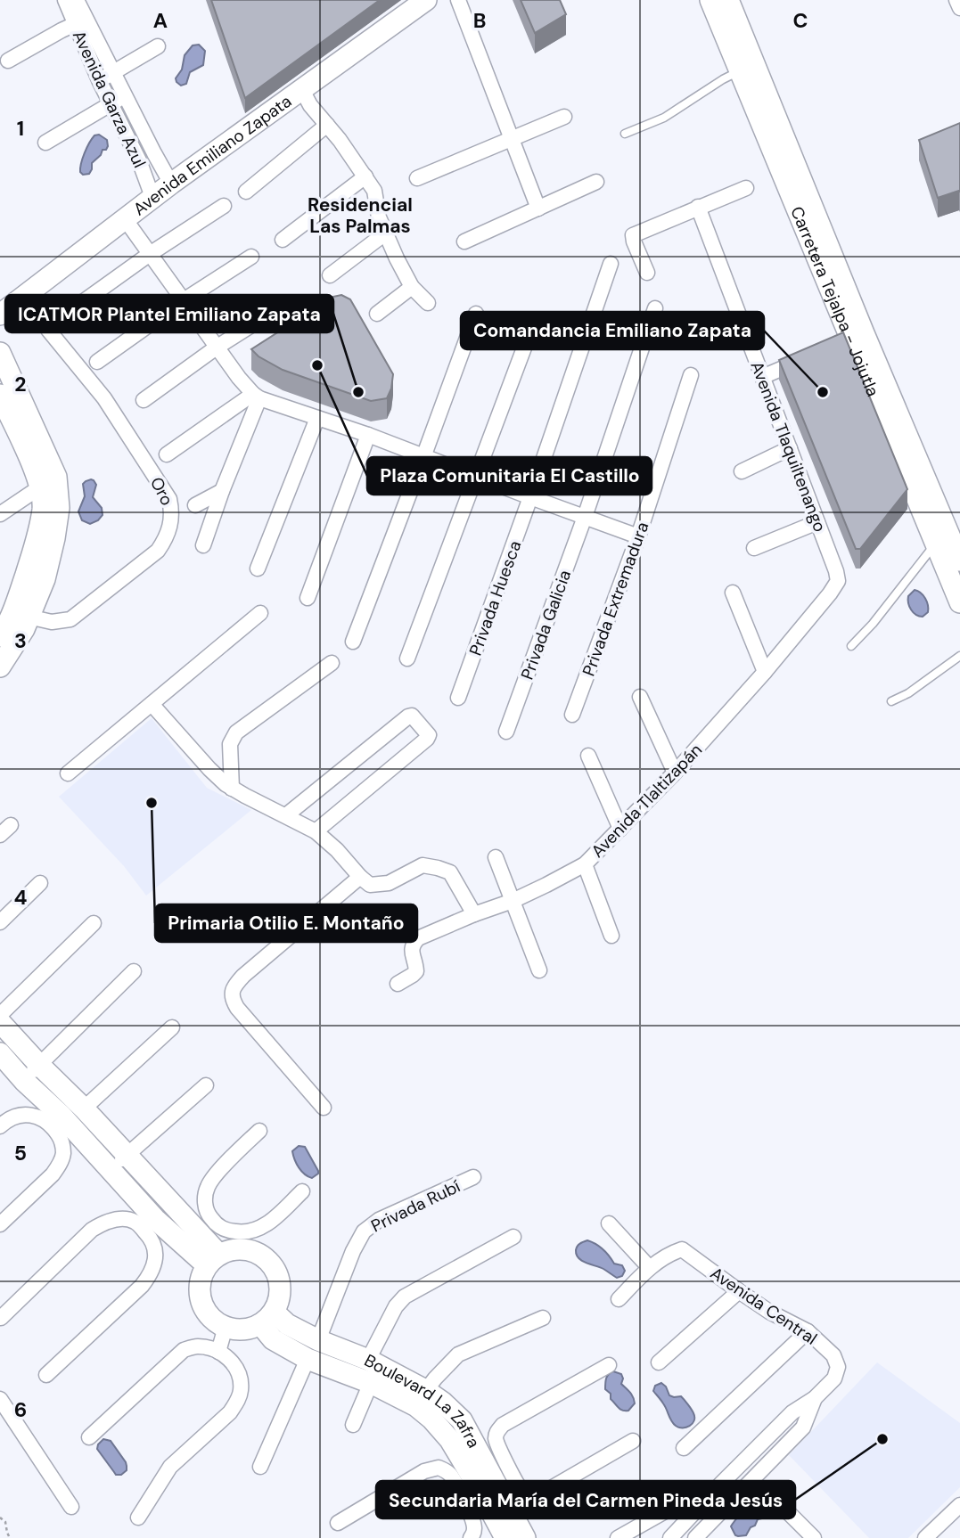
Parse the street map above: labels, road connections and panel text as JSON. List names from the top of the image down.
{
  "streets": {
    "street": [
      "Avenida Garza Azul",
      "Avenida Emiliano Zapata",
      "Carretera Tejalpa - Jojutla",
      "Avenida Tlaquiltenango",
      "Oro",
      "Privada Huesca",
      "Privada Extremadura",
      "Privada Galicia",
      "Avenida Tlaltizapán",
      "Privada Rubí",
      "Avenida Central",
      "Boulevard La Zafra"
    ]
  },
  "crossings": [
    ["Avenida Garza Azul", "Avenida Emiliano Zapata"],
    ["Avenida Tlaquiltenango", "Avenida Tlaltizapán"],
    ["Privada Rubí", "Boulevard La Zafra"]
  ],
  "districts": ["Residencial Las Palmas"],
  "places": [
    "Plaza Comunitaria El Castillo",
    "ICATMOR Plantel Emiliano Zapata",
    "Comandancia Emiliano Zapata",
    "Primaria Otilio E. Montaño",
    "Secundaria María del Carmen Pineda Jesús"
  ],
  "grid": {
    "columns": ["A", "B", "C"],
    "rows": [
      "1",
      "2",
      "3",
      "4",
      "5",
      "6"
    ]
  }
}
